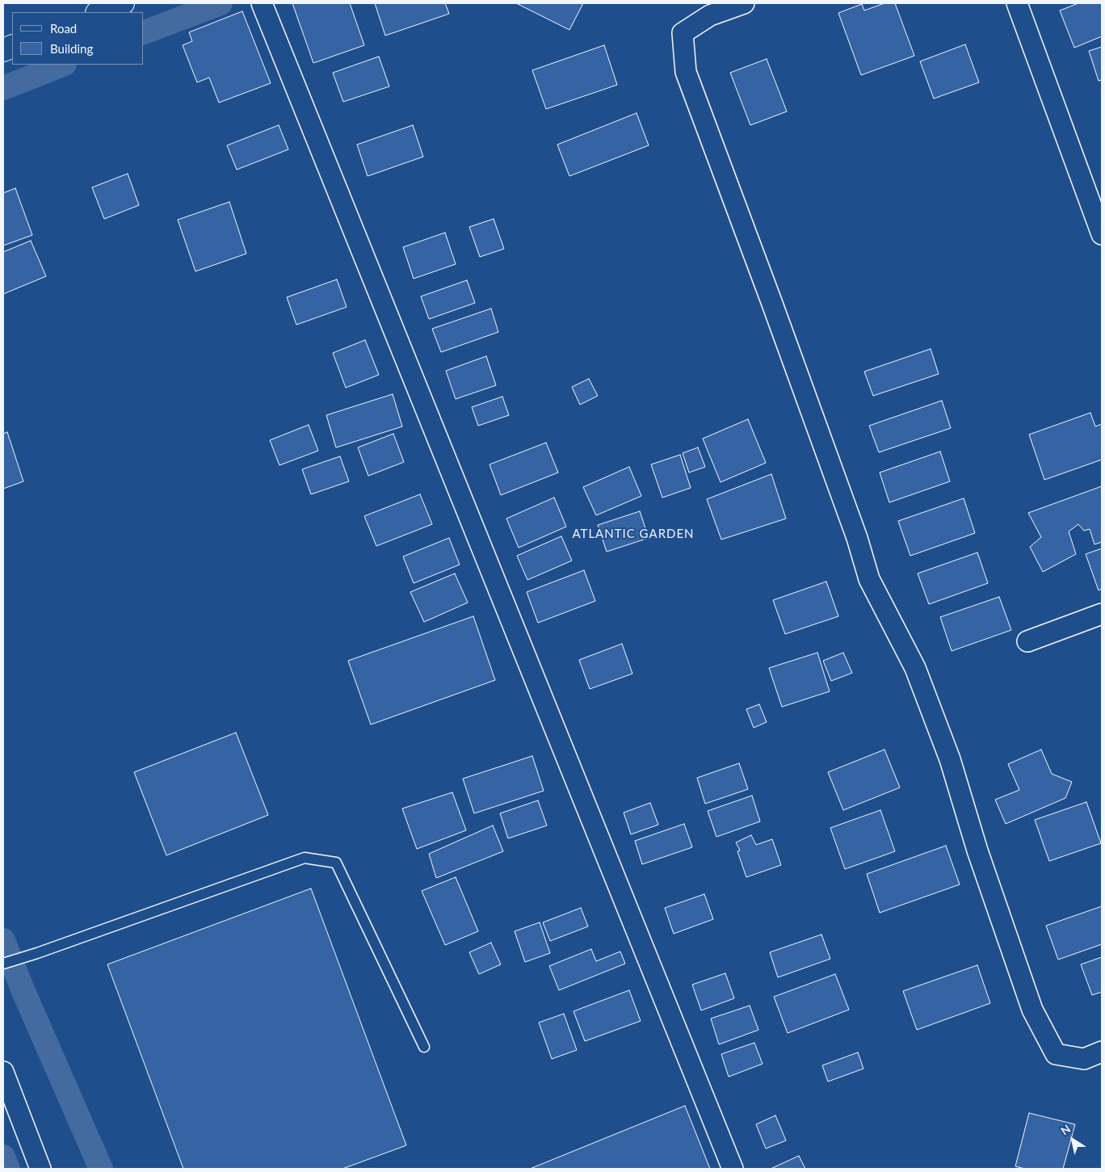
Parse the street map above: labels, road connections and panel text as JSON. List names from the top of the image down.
{
  "districts": ["ATLANTIC GARDEN"],
  "legend": ["Road", "Building"],
  "north": "top left"
}
